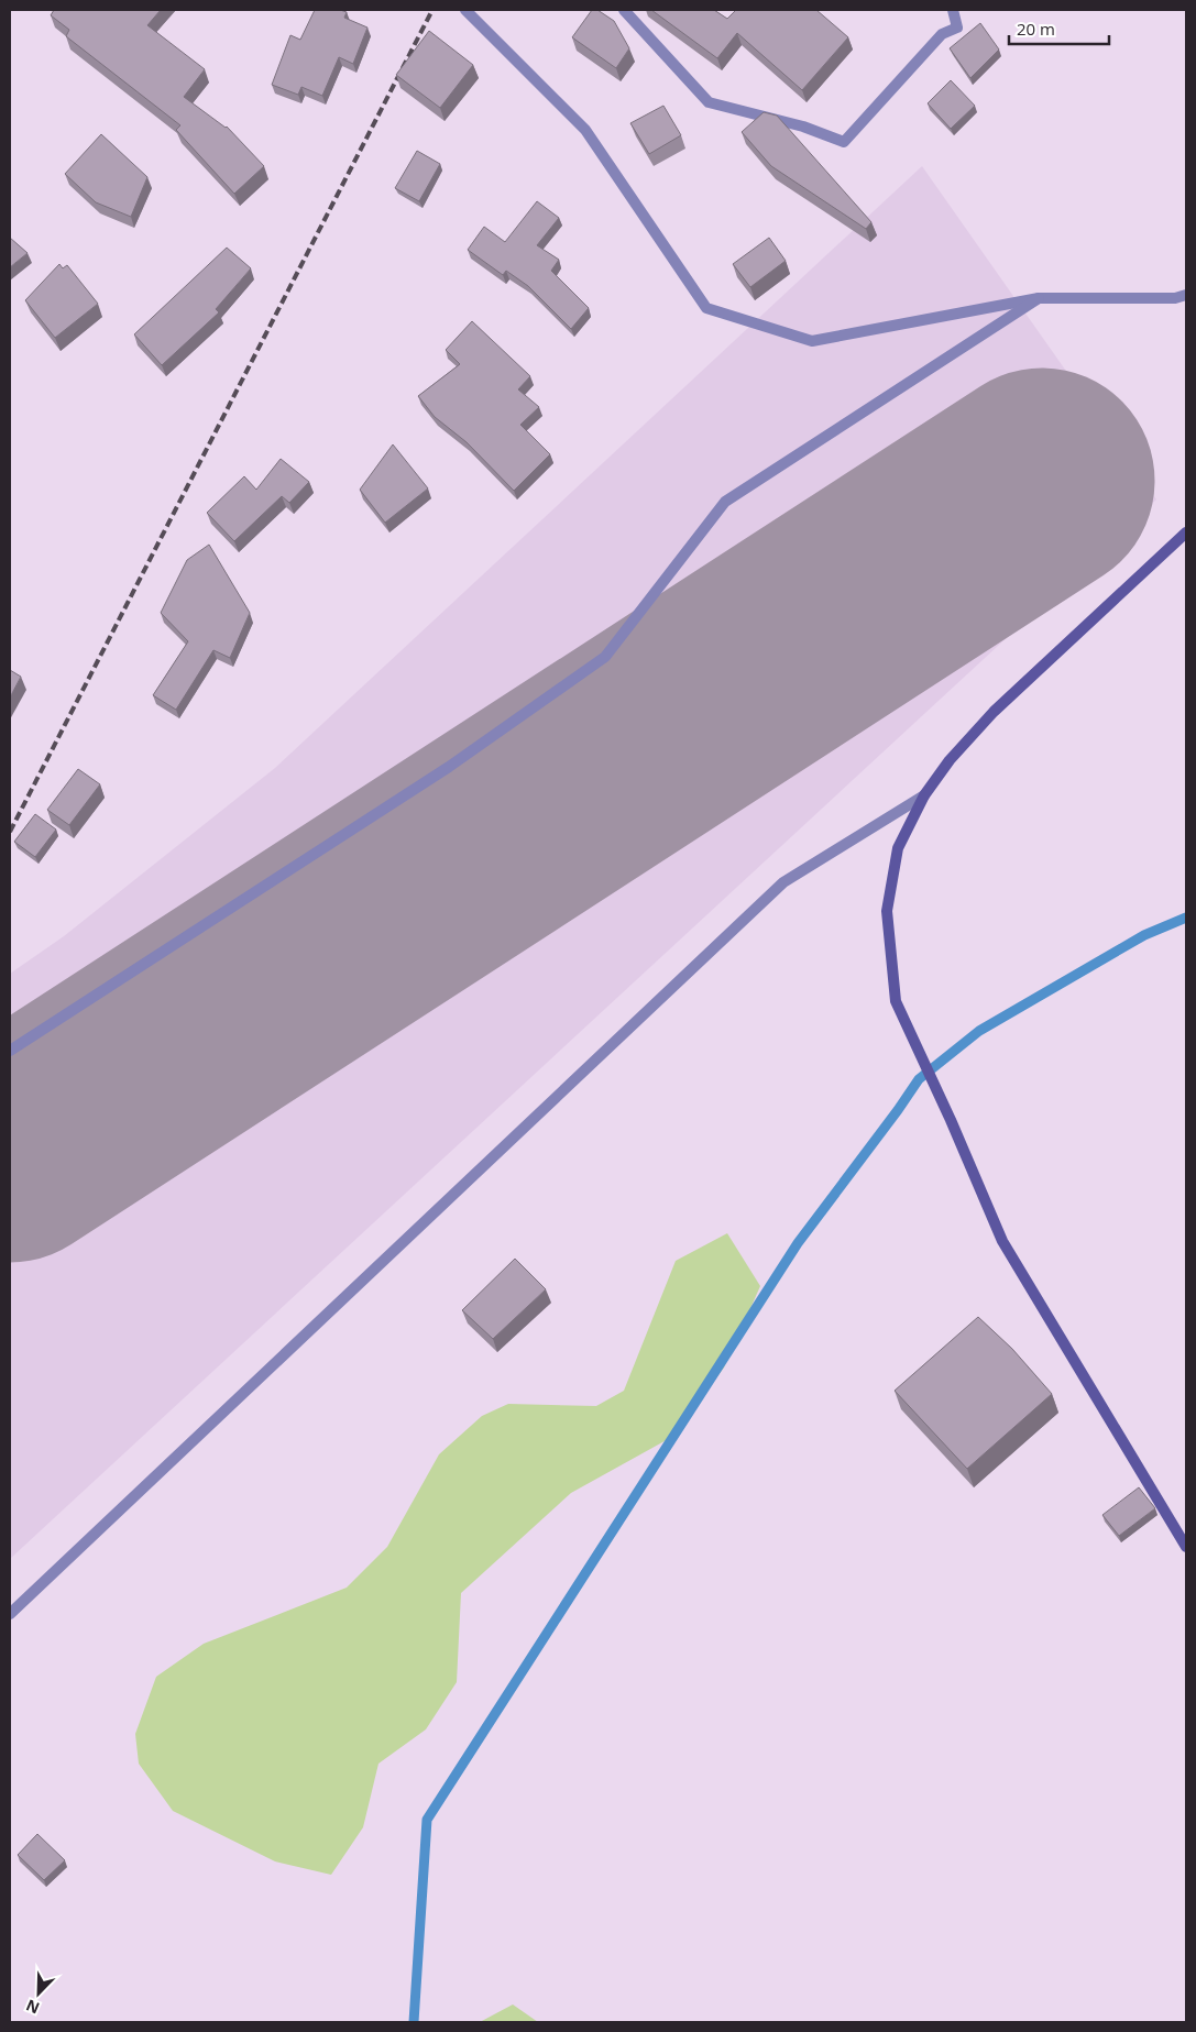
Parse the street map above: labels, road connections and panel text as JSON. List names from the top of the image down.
{
  "scale_bar": "20 m",
  "north": "bottom left"
}
